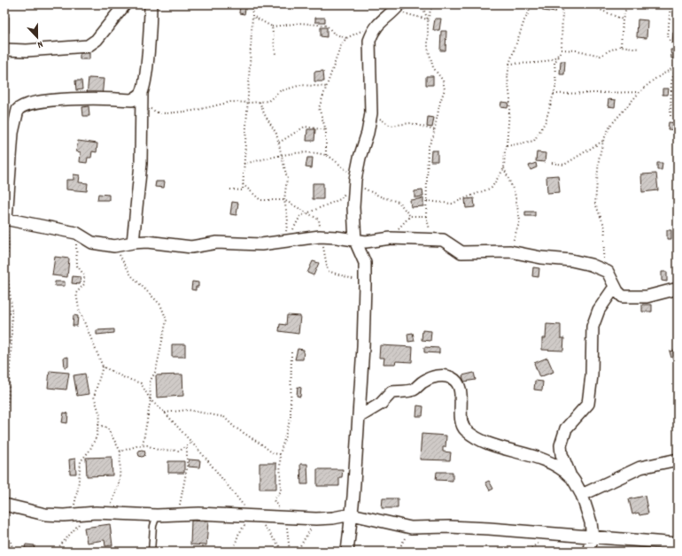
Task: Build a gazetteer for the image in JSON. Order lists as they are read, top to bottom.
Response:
{
  "north": "bottom"
}
